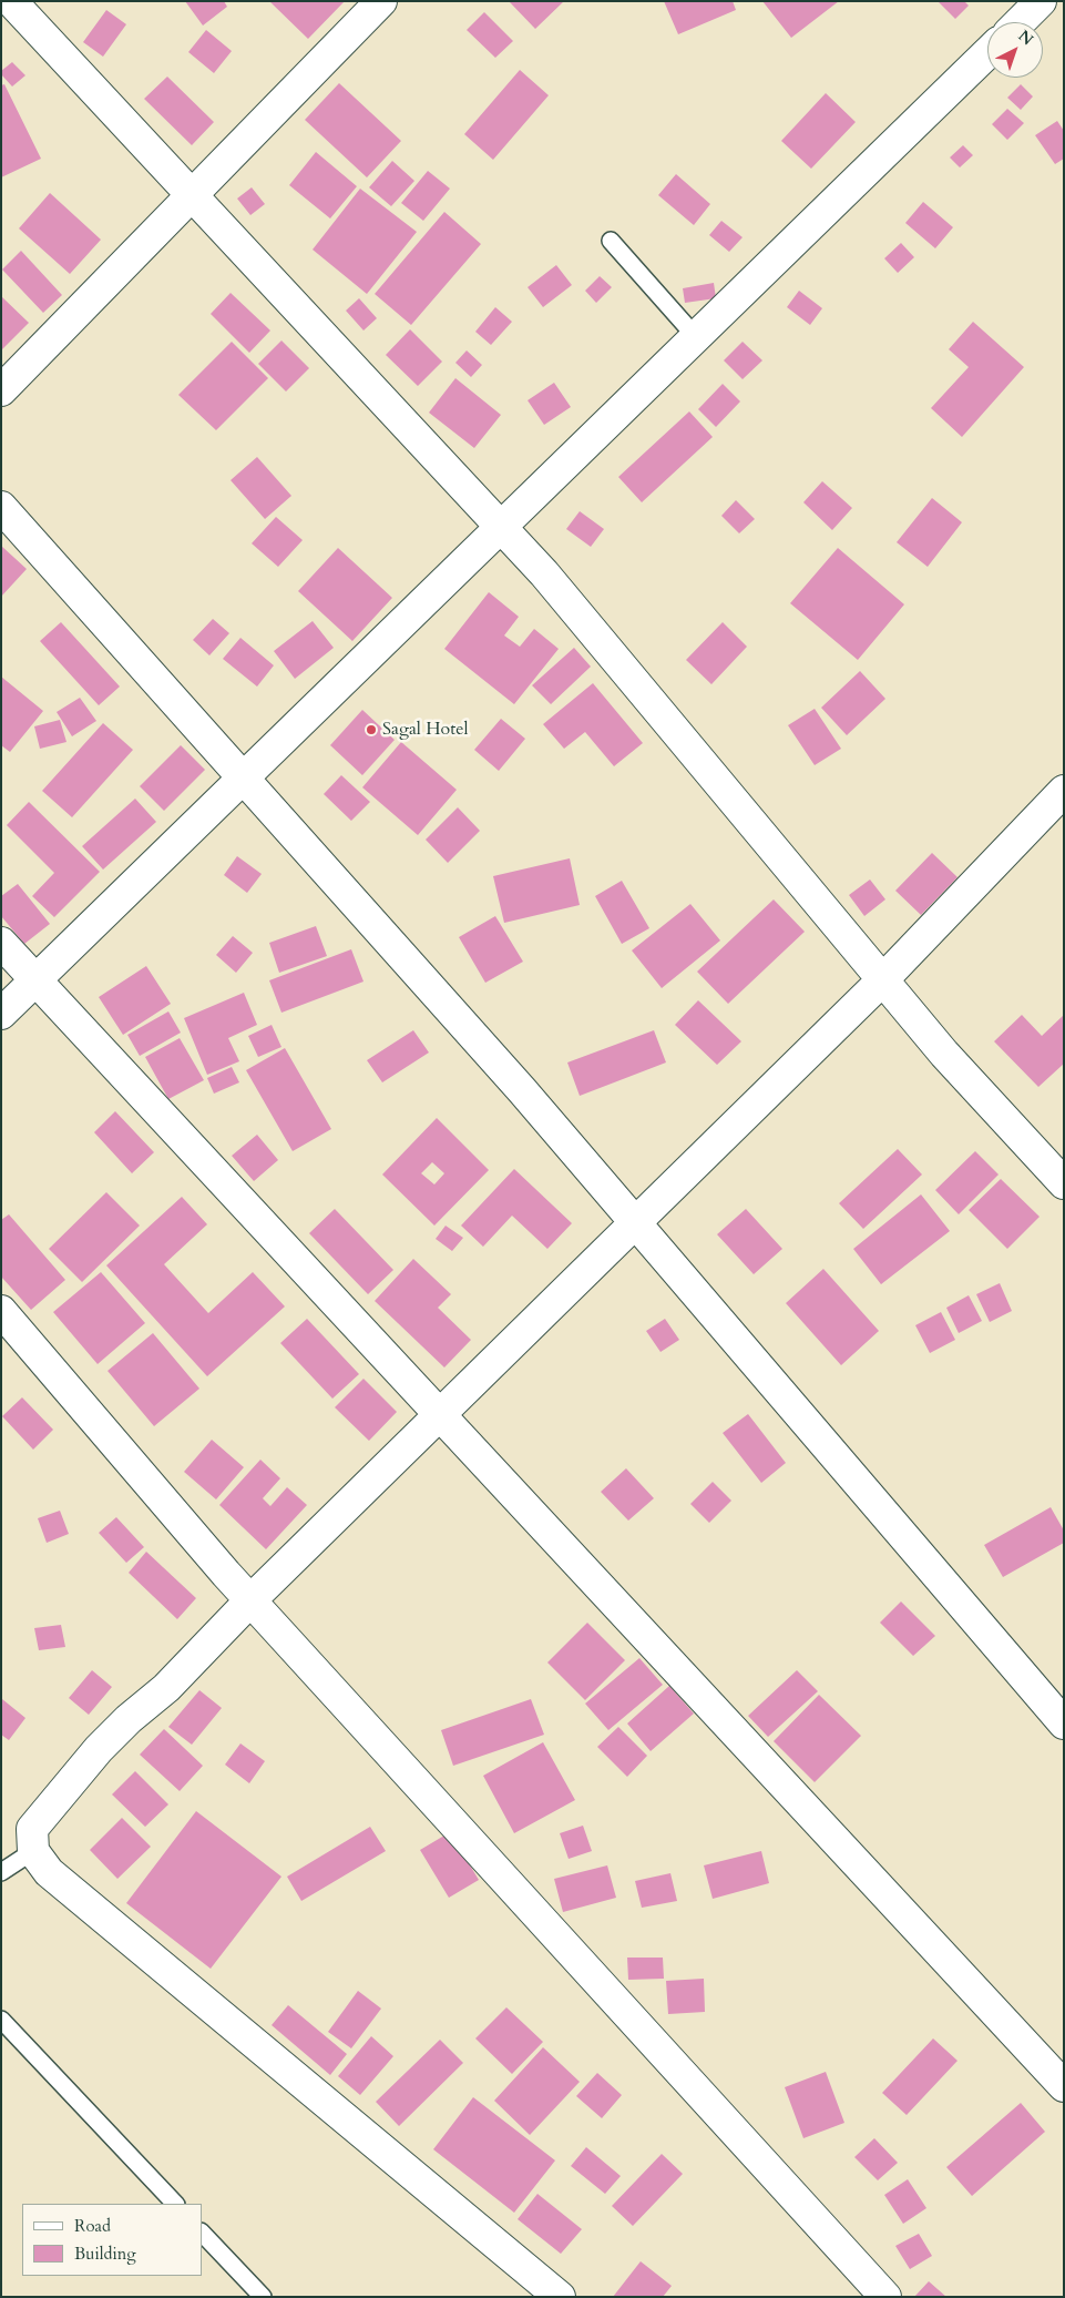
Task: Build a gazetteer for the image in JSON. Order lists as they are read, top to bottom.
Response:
{
  "places": ["Sagal Hotel"],
  "legend": ["Road", "Building"],
  "north": "top right"
}
